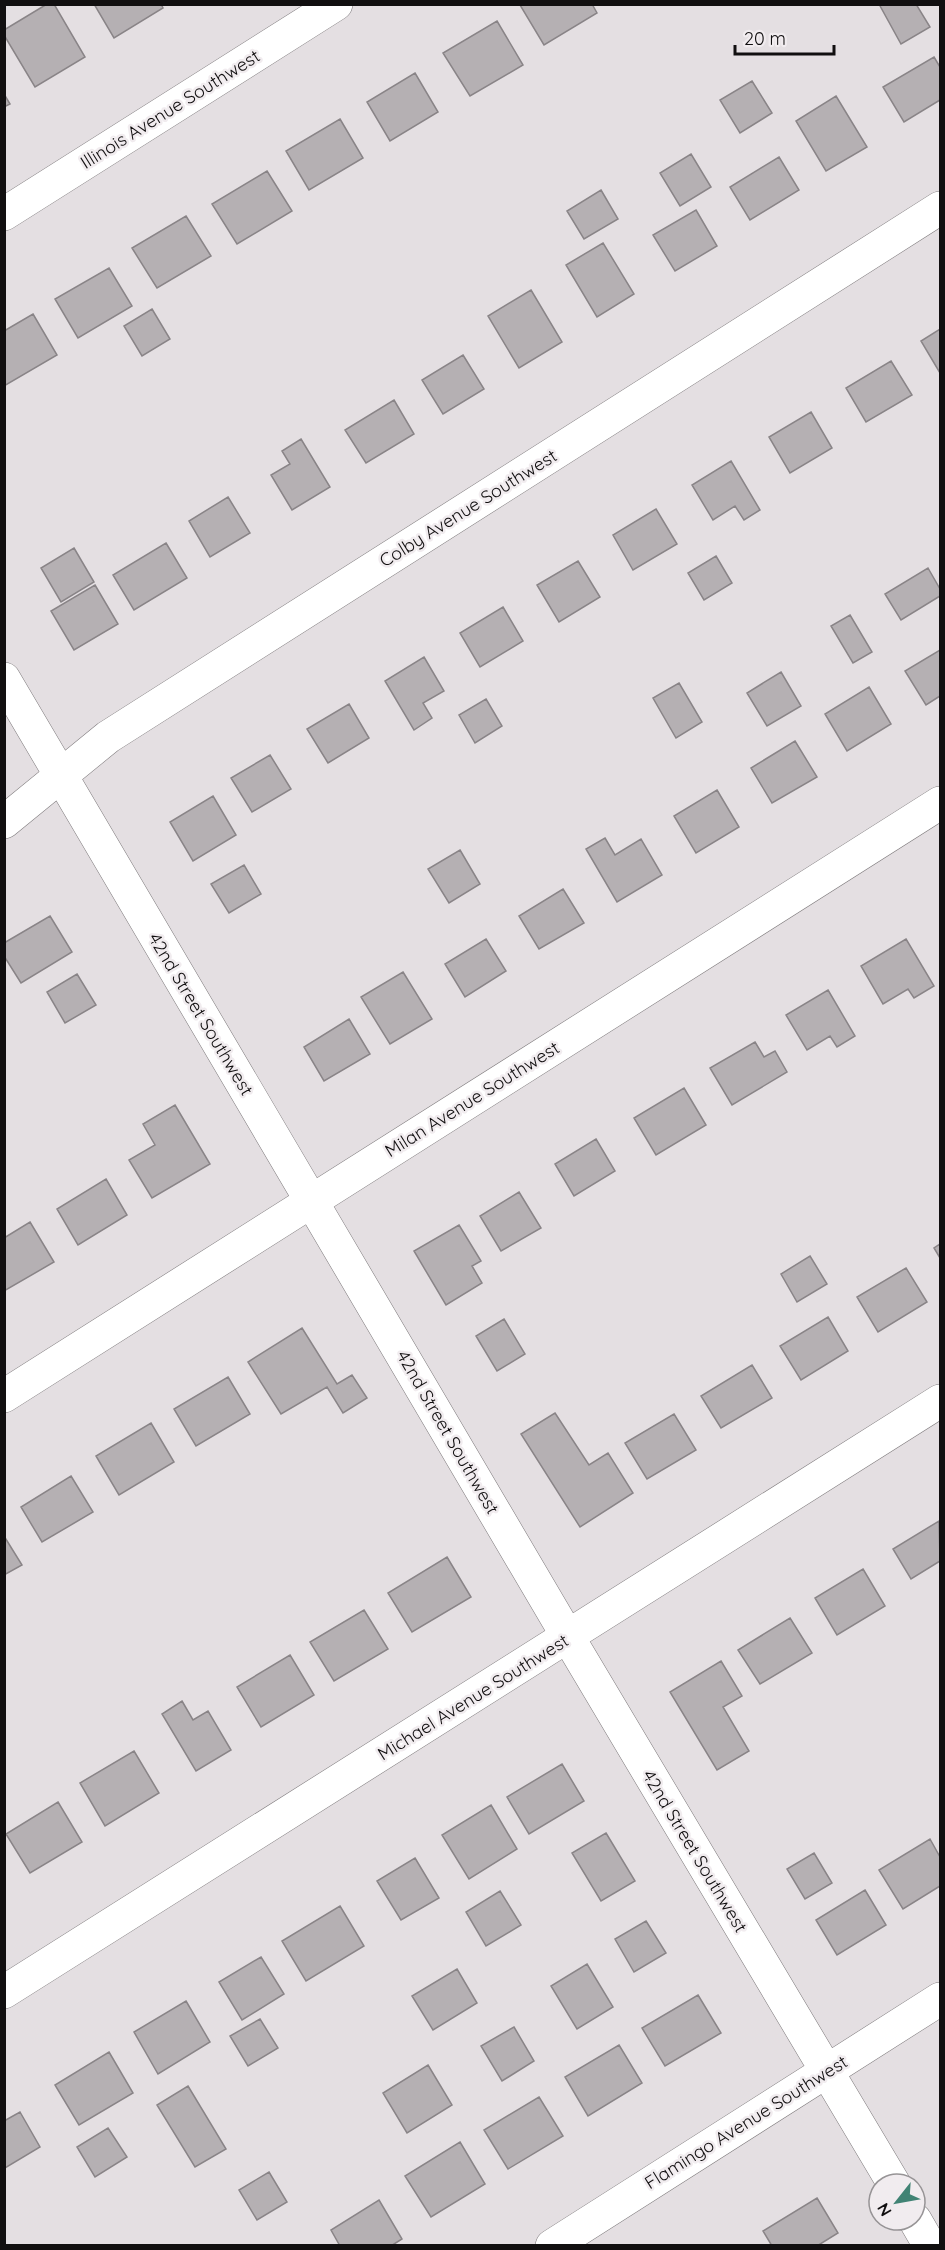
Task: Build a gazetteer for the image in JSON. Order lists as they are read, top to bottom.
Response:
{
  "streets": {
    "street": [
      "Illinois Avenue Southwest",
      "Colby Avenue Southwest",
      "42nd Street Southwest",
      "Milan Avenue Southwest",
      "Michael Avenue Southwest",
      "Flamingo Avenue Southwest"
    ]
  },
  "crossings": [
    ["Colby Avenue Southwest", "42nd Street Southwest"],
    ["42nd Street Southwest", "Milan Avenue Southwest"],
    ["42nd Street Southwest", "Michael Avenue Southwest"],
    ["42nd Street Southwest", "Flamingo Avenue Southwest"]
  ],
  "scale_bar": "20 m",
  "north": "bottom left"
}
